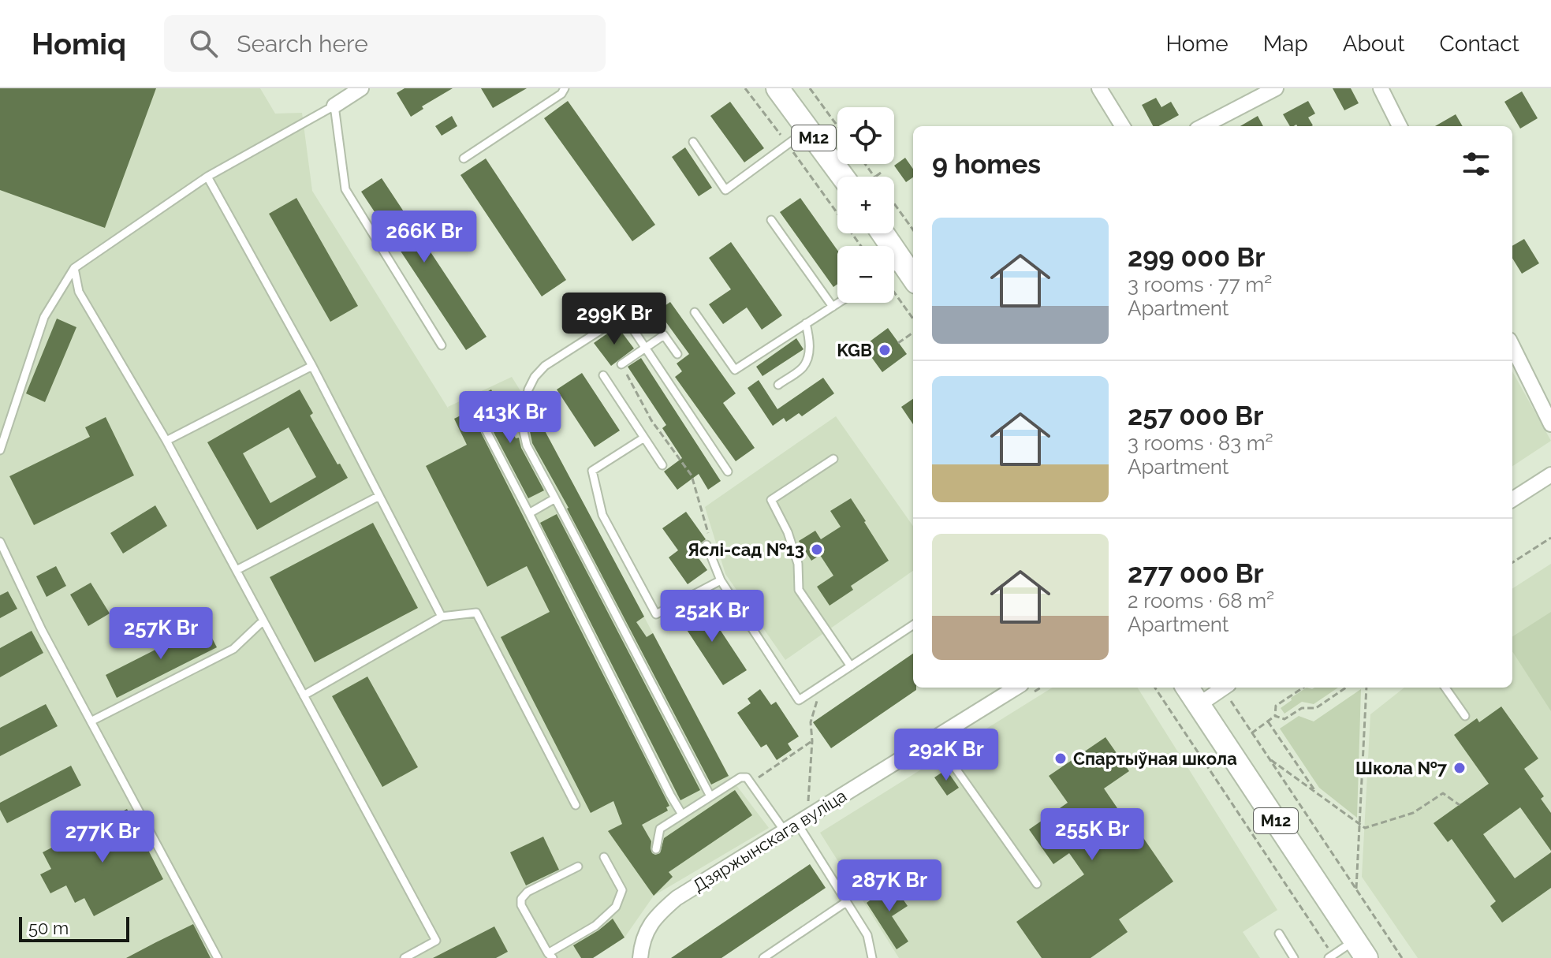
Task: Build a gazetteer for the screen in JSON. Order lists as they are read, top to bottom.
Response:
{
  "streets": {
    "main road": ["М12"],
    "street": ["Дзяржынскага вуліца"]
  },
  "places": [
    "KGB",
    "Яслі-сад №13",
    "Спартыўная школа",
    "Школа №7"
  ],
  "scale_bar": "50 m",
  "page": {
    "header": "Homiq",
    "search": "Search here",
    "nav": [
      "Home",
      "Map",
      "About",
      "Contact"
    ],
    "map_buttons": ["+", "−"],
    "heading": "9 homes",
    "list": [
      {
        "name": "299 000 Br",
        "note": "3 rooms · 77 m² · Apartment"
      },
      {
        "name": "257 000 Br",
        "note": "3 rooms · 83 m² · Apartment"
      },
      {
        "name": "277 000 Br",
        "note": "2 rooms · 68 m² · Apartment"
      }
    ],
    "price": [
      "266K Br",
      "299K Br",
      "413K Br",
      "252K Br",
      "257K Br",
      "292K Br",
      "255K Br",
      "277K Br",
      "287K Br"
    ],
    "scale": "50 m"
  }
}
